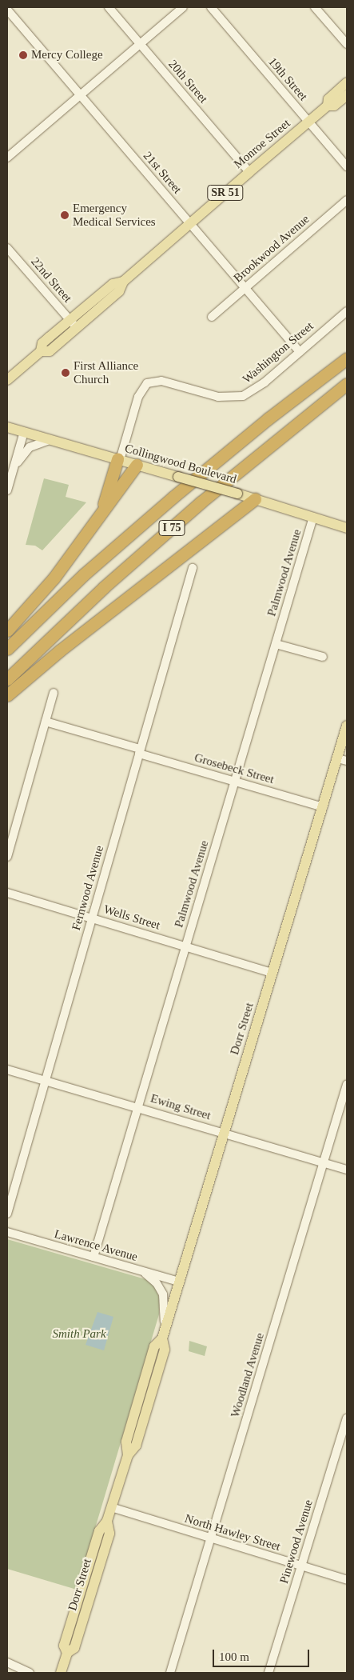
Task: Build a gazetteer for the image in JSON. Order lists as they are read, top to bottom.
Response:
{
  "streets": {
    "highway": ["I 75"],
    "main road": [
      "Monroe Street",
      "SR 51",
      "Collingwood Boulevard",
      "Dorr Street"
    ],
    "street": [
      "19th Street",
      "20th Street",
      "21st Street",
      "Brookwood Avenue",
      "22nd Street",
      "Washington Street",
      "Palmwood Avenue",
      "Grosebeck Street",
      "Fernwood Avenue",
      "Wells Street",
      "Ewing Street",
      "Lawrence Avenue",
      "Woodland Avenue",
      "North Hawley Street",
      "Pinewood Avenue"
    ]
  },
  "crossings": [
    ["19th Street", "Monroe Street"],
    ["20th Street", "Monroe Street"],
    ["Monroe Street", "21st Street"],
    ["Monroe Street", "22nd Street"],
    ["21st Street", "Brookwood Avenue"],
    ["21st Street", "Washington Street"],
    ["Washington Street", "Collingwood Boulevard"],
    ["Collingwood Boulevard", "Palmwood Avenue"],
    ["Palmwood Avenue", "Grosebeck Street"],
    ["Palmwood Avenue", "Wells Street"],
    ["Palmwood Avenue", "Ewing Street"],
    ["Palmwood Avenue", "Lawrence Avenue"],
    ["Grosebeck Street", "Fernwood Avenue"],
    ["Grosebeck Street", "Dorr Street"],
    ["Fernwood Avenue", "Wells Street"],
    ["Fernwood Avenue", "Ewing Street"],
    ["Wells Street", "Dorr Street"],
    ["Dorr Street", "Ewing Street"],
    ["Dorr Street", "Lawrence Avenue"],
    ["Dorr Street", "North Hawley Street"],
    ["Ewing Street", "Woodland Avenue"],
    ["Woodland Avenue", "North Hawley Street"],
    ["North Hawley Street", "Pinewood Avenue"]
  ],
  "parks": ["Smith Park"],
  "places": ["Mercy College", "Emergency Medical Services", "First Alliance Church"],
  "scale_bar": "100 m"
}
